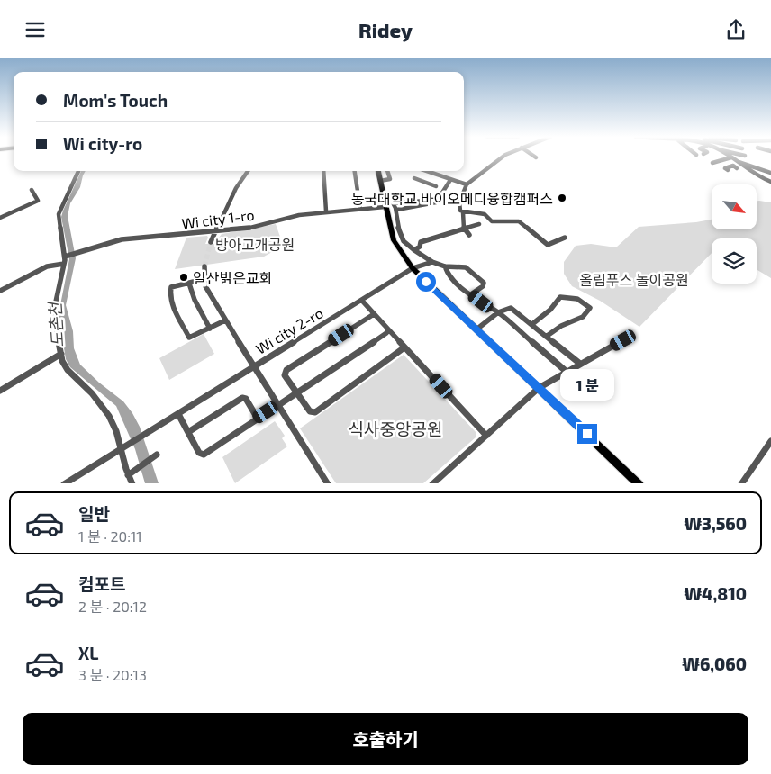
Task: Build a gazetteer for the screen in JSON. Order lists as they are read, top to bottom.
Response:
{
  "streets": {
    "street": ["Wi city 1-ro", "Wi city 2-ro"]
  },
  "water": ["도촌천"],
  "parks": ["방아고개공원", "올림푸스 놀이공원", "식사중앙공원"],
  "places": ["동국대학교 바이오메디융합캠퍼스", "일산밝은교회"],
  "north": "bottom right",
  "page": {
    "header": "Ridey",
    "banner": ["Mom's Touch", "Wi city-ro"],
    "bubble": "1 분",
    "list": [
      {
        "name": "일반",
        "note": "1 분 · 20:11",
        "value": "₩3,560"
      },
      {
        "name": "컴포트",
        "note": "2 분 · 20:12",
        "value": "₩4,810"
      },
      {
        "name": "XL",
        "note": "3 분 · 20:13",
        "value": "₩6,060"
      }
    ],
    "buttons": "호출하기"
  }
}
